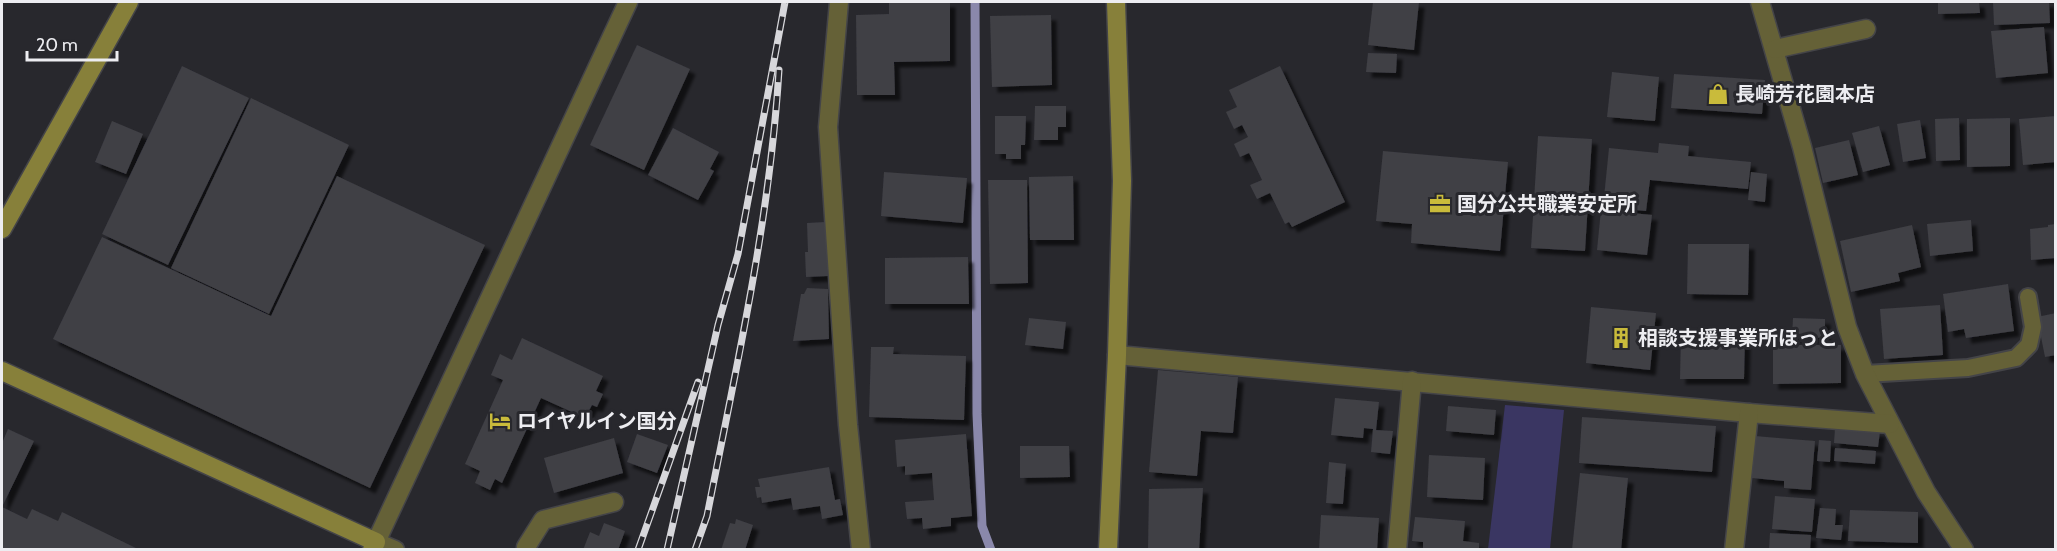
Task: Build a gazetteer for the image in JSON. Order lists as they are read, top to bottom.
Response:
{
  "places": {
    "shop": ["長崎芳花園本店"],
    "office": ["国分公共職業安定所"],
    "building": ["相談支援事業所ほっと"],
    "hotel": ["ロイヤルイン国分"]
  },
  "scale_bar": "20 m"
}
